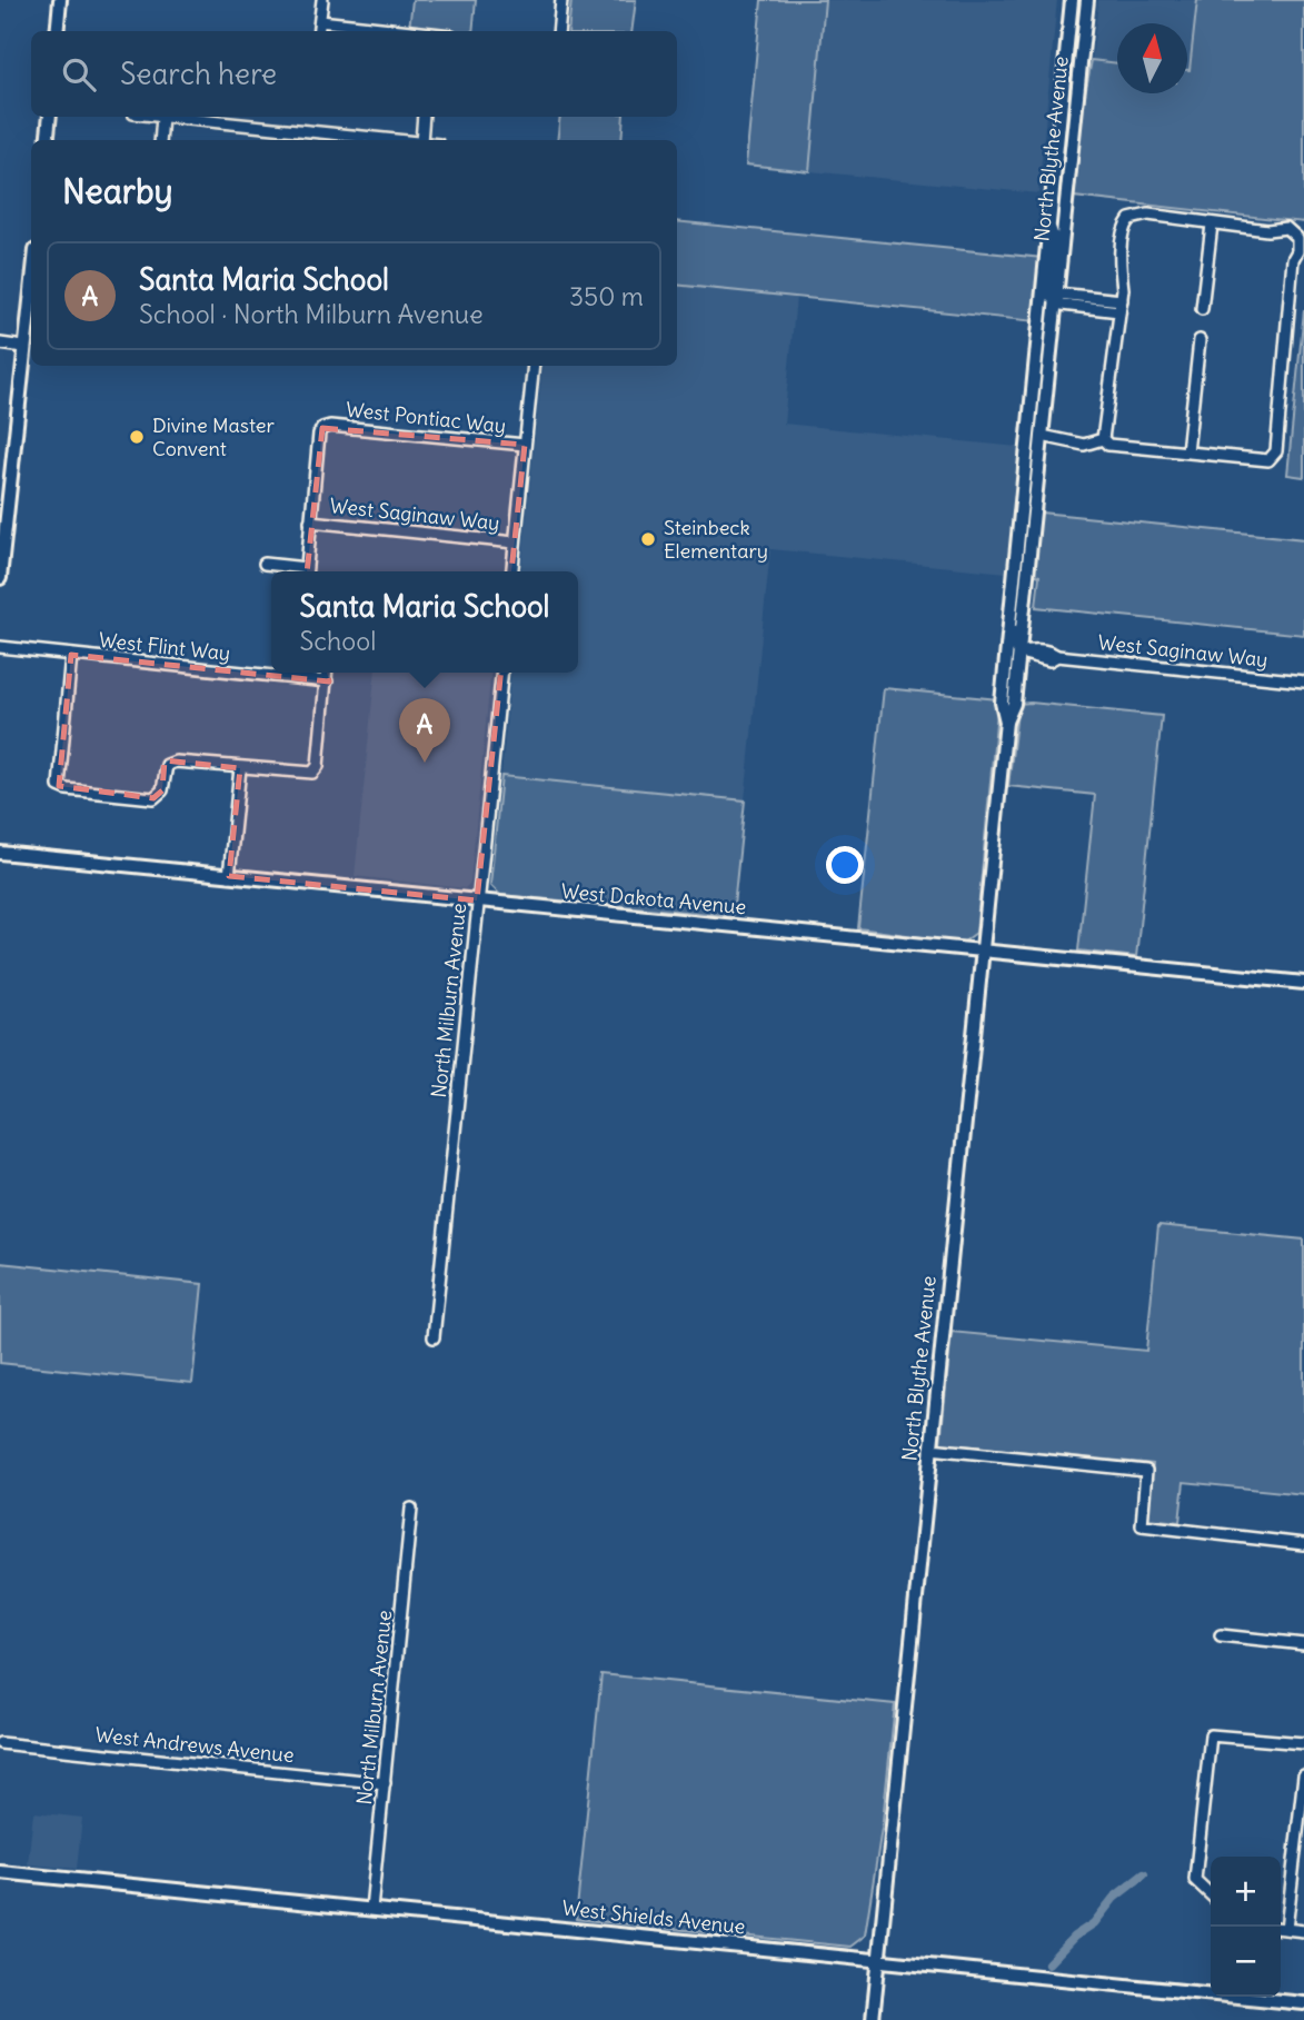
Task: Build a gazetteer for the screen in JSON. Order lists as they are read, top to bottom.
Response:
{
  "streets": {
    "street": [
      "North Blythe Avenue",
      "West Pontiac Way",
      "West Saginaw Way",
      "West Flint Way",
      "West Dakota Avenue",
      "North Milburn Avenue",
      "West Andrews Avenue",
      "West Shields Avenue"
    ]
  },
  "crossings": [
    ["North Blythe Avenue", "West Saginaw Way"],
    ["North Blythe Avenue", "West Dakota Avenue"],
    ["North Blythe Avenue", "West Shields Avenue"],
    ["West Pontiac Way", "West Saginaw Way"],
    ["West Dakota Avenue", "North Milburn Avenue"],
    ["North Milburn Avenue", "West Andrews Avenue"],
    ["North Milburn Avenue", "West Shields Avenue"]
  ],
  "places": ["Divine Master Convent", "Steinbeck Elementary"],
  "north": "top",
  "page": {
    "search": "Search here",
    "heading": "Nearby",
    "list": [
      {
        "mark": "A",
        "name": "Santa Maria School",
        "note": "School · North Milburn Avenue",
        "value": "350 m"
      }
    ],
    "popup": ["Santa Maria School", "School"],
    "pins": "A",
    "map_buttons": ["+", "−"]
  }
}
